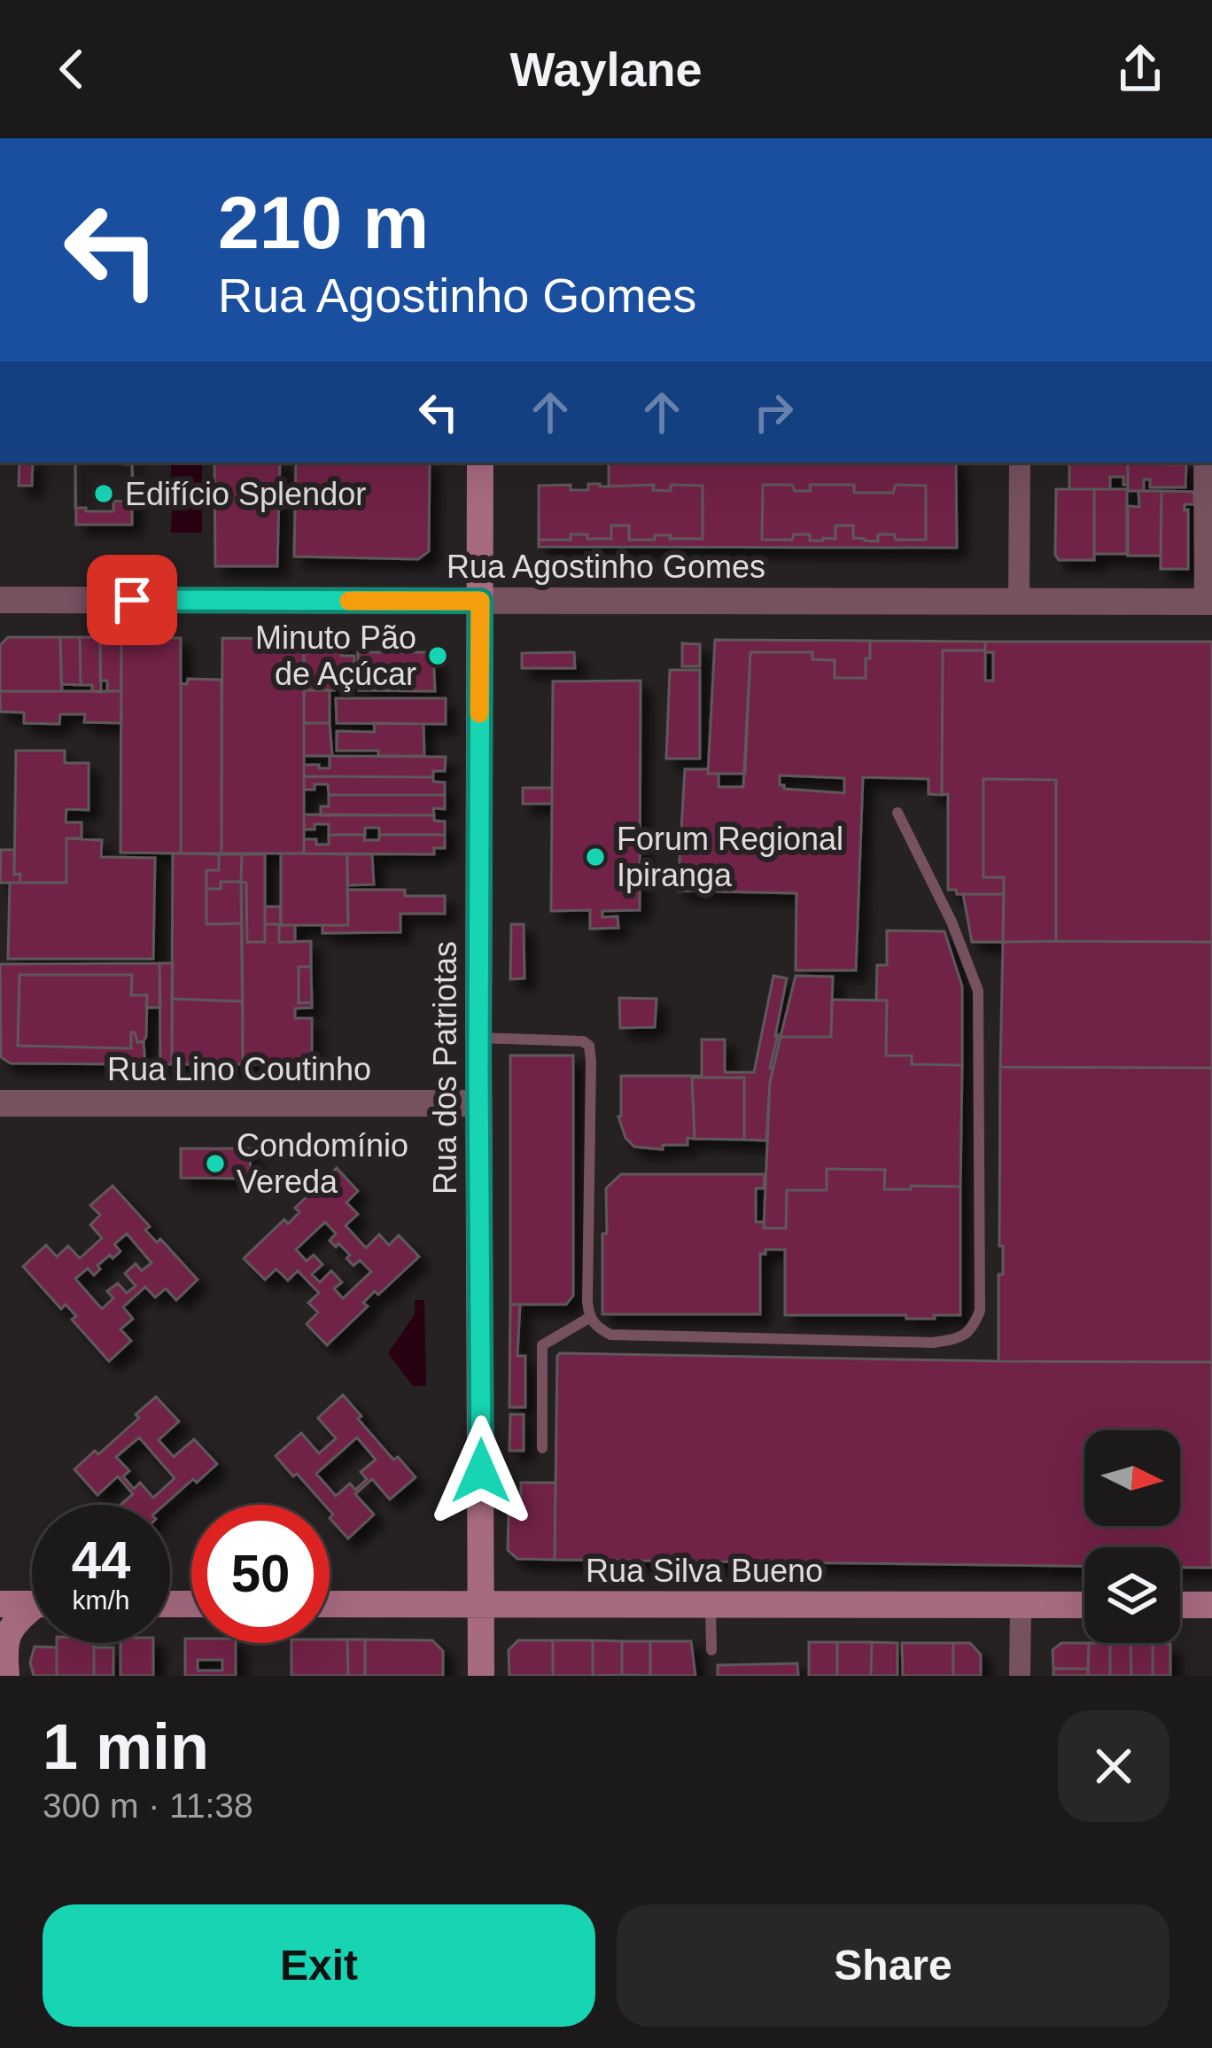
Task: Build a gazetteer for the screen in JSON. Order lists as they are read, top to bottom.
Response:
{
  "streets": {
    "main road": ["Rua dos Patriotas", "Rua Silva Bueno"],
    "street": ["Rua Agostinho Gomes", "Rua Lino Coutinho"]
  },
  "crossings": [
    ["Rua Agostinho Gomes", "Rua dos Patriotas"],
    ["Rua dos Patriotas", "Rua Lino Coutinho"],
    ["Rua dos Patriotas", "Rua Silva Bueno"]
  ],
  "places": [
    "Edifício Splendor",
    "Minuto Pão de Açúcar",
    "Forum Regional Ipiranga",
    "Condomínio Vereda"
  ],
  "north": "right",
  "page": {
    "header": "Waylane",
    "turn": ["210 m", "Rua Agostinho Gomes"],
    "speed": "44 km/h",
    "limit": "50",
    "heading": ["1 min", "300 m · 11:38"],
    "buttons": ["Exit", "Share"]
  }
}
